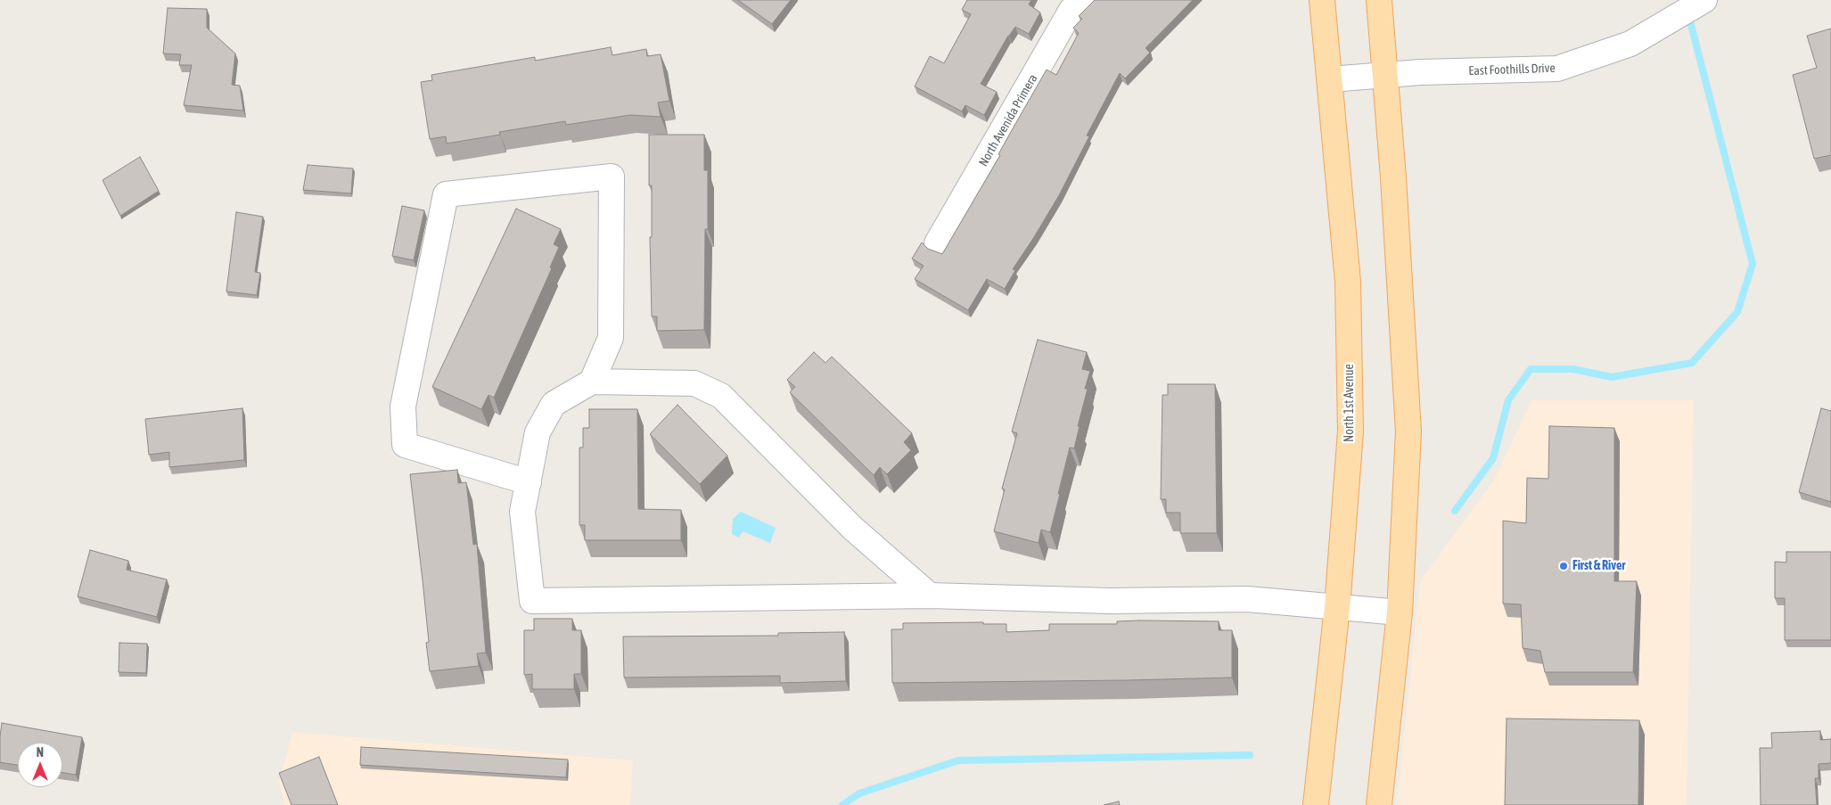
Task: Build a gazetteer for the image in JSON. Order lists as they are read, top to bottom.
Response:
{
  "streets": {
    "main road": ["North 1st Avenue"],
    "street": ["East Foothills Drive", "North Avenida Primera"]
  },
  "crossings": [
    ["East Foothills Drive", "North 1st Avenue"]
  ],
  "places": ["First & River"],
  "north": "top"
}
